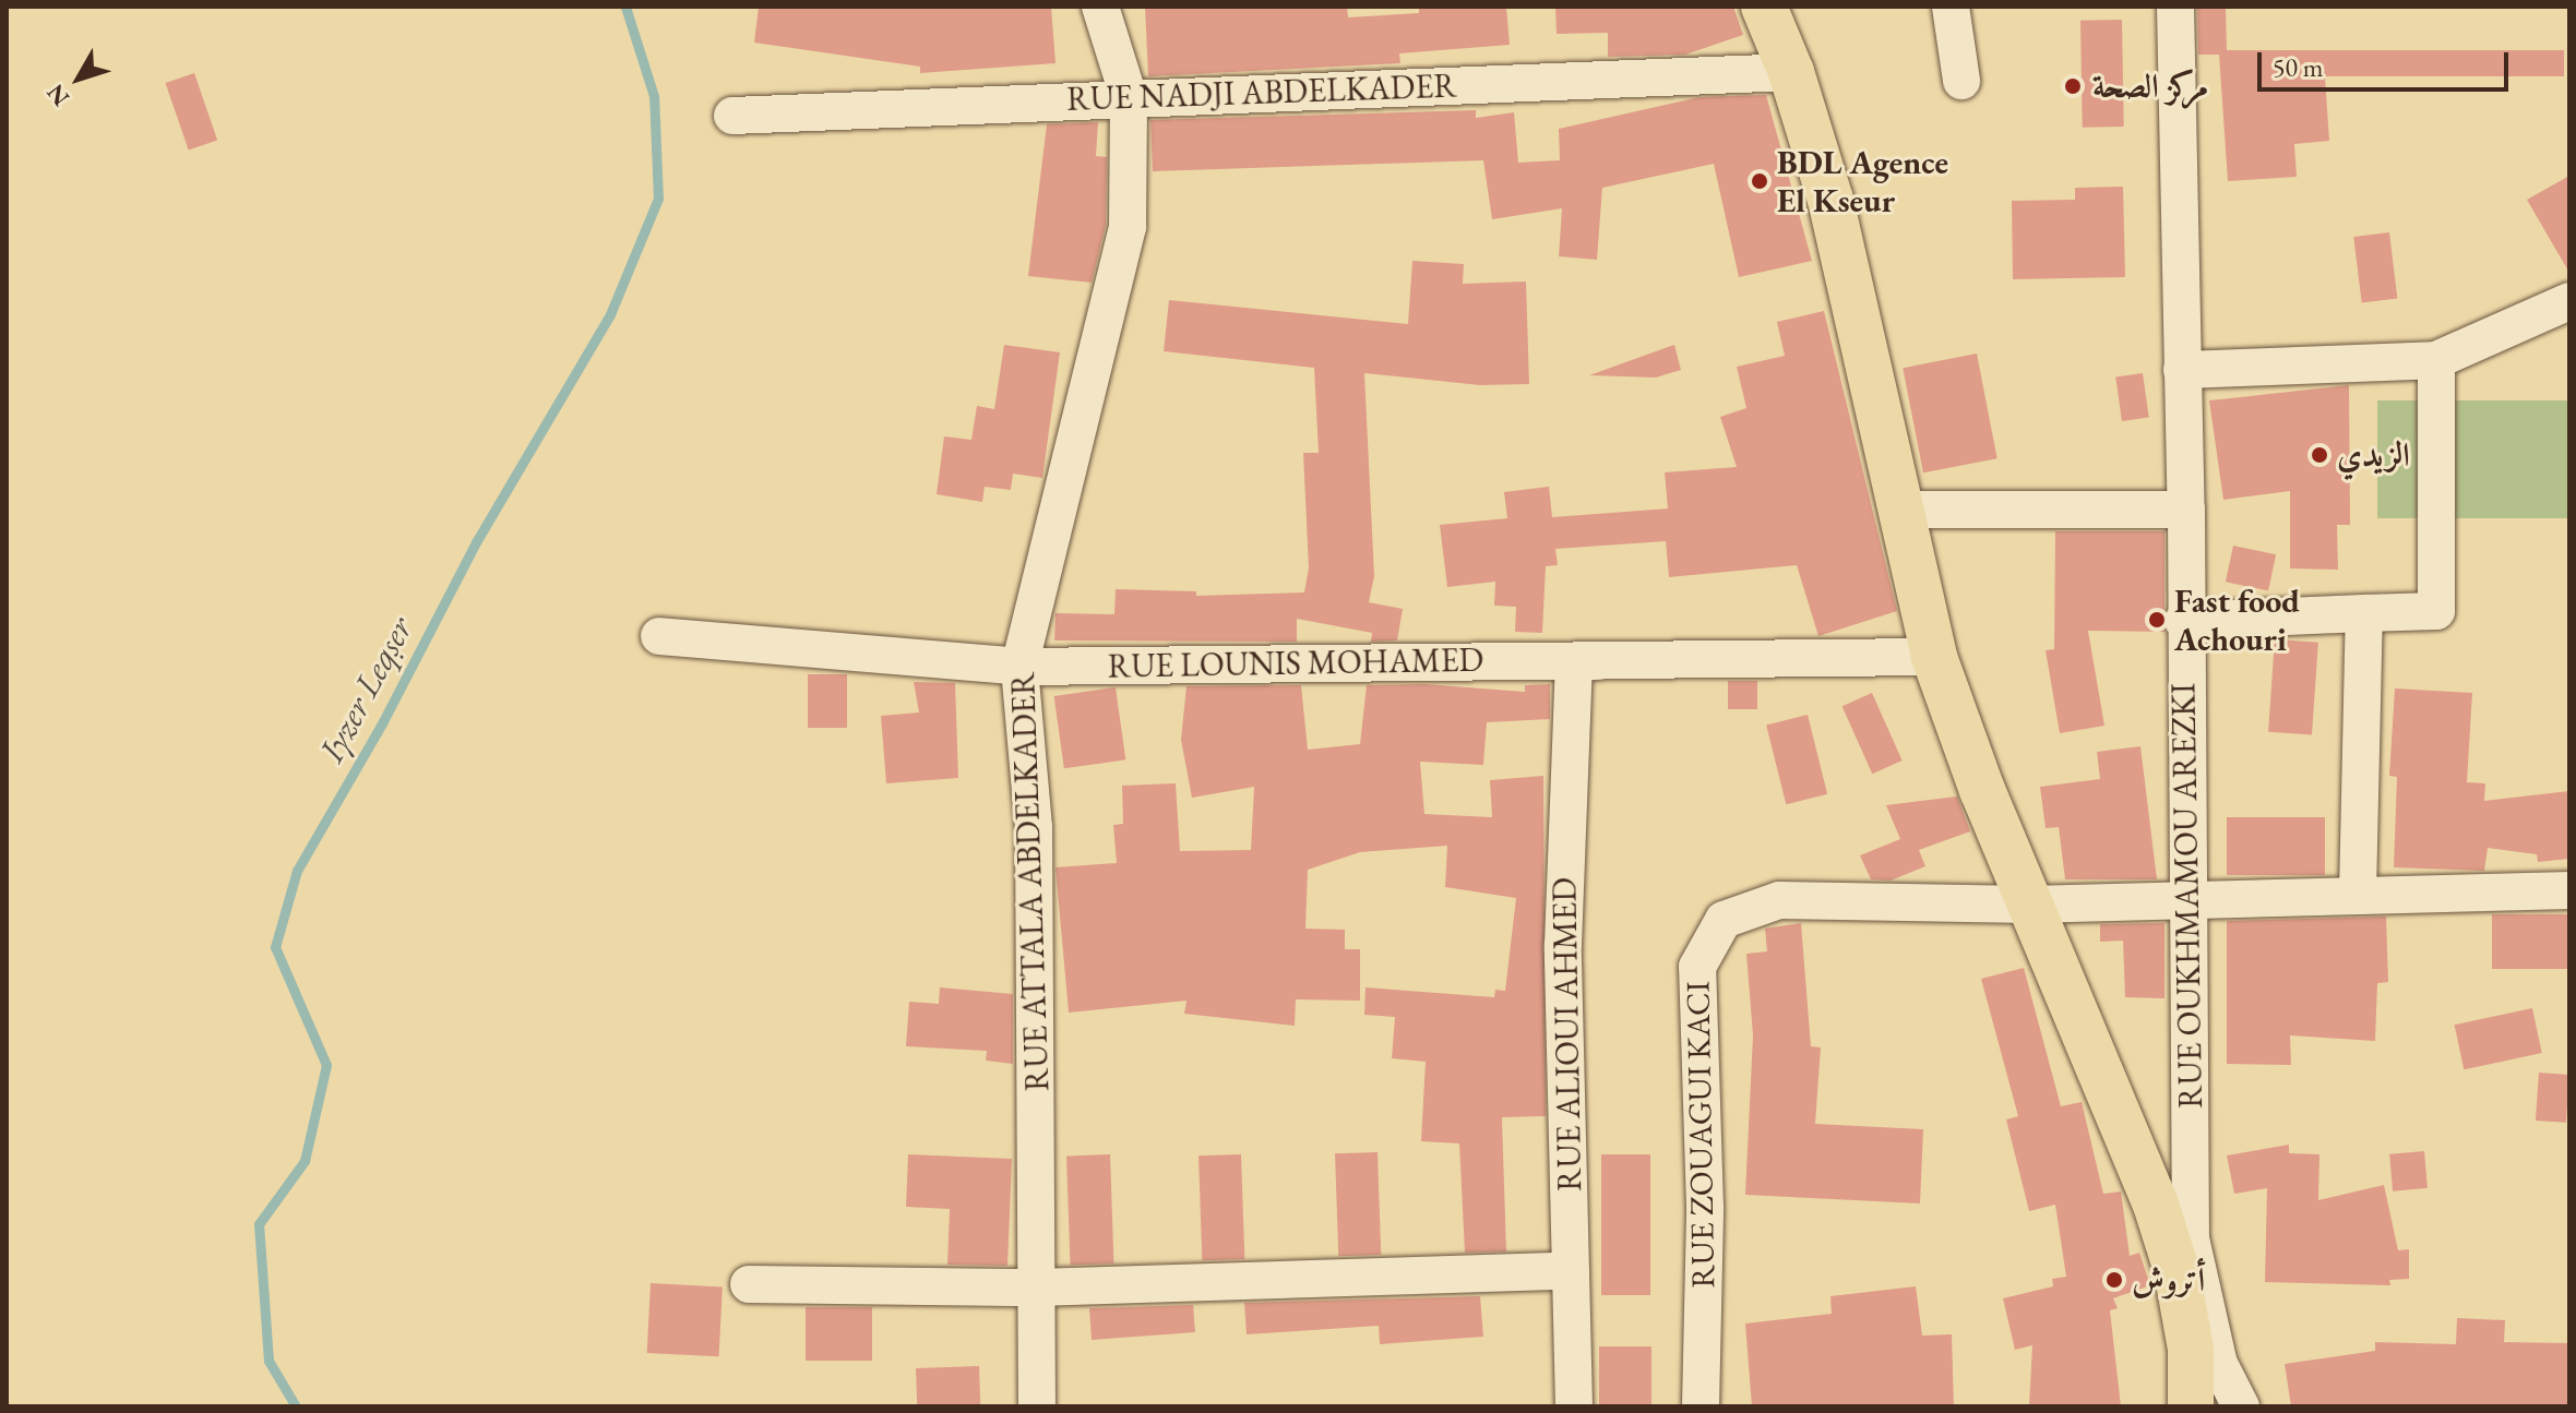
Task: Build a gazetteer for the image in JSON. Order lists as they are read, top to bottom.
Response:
{
  "streets": {
    "street": [
      "RUE NADJI ABDELKADER",
      "RUE LOUNIS MOHAMED",
      "RUE ATTALA ABDELKADER",
      "RUE OUKHMAMOU AREZKI",
      "RUE ALIOUI AHMED",
      "RUE ZOUAGUI KACI"
    ]
  },
  "crossings": [
    ["RUE NADJI ABDELKADER", "RUE ATTALA ABDELKADER"],
    ["RUE LOUNIS MOHAMED", "RUE ATTALA ABDELKADER"],
    ["RUE LOUNIS MOHAMED", "RUE ALIOUI AHMED"],
    ["RUE OUKHMAMOU AREZKI", "RUE ZOUAGUI KACI"]
  ],
  "water": ["Iɣzer Leqṣer"],
  "places": [
    "مركز الصحة",
    "BDL Agence El Kseur",
    "الزيدي",
    "Fast food Achouri",
    "أتروش"
  ],
  "scale_bar": "50 m",
  "north": "bottom left"
}
